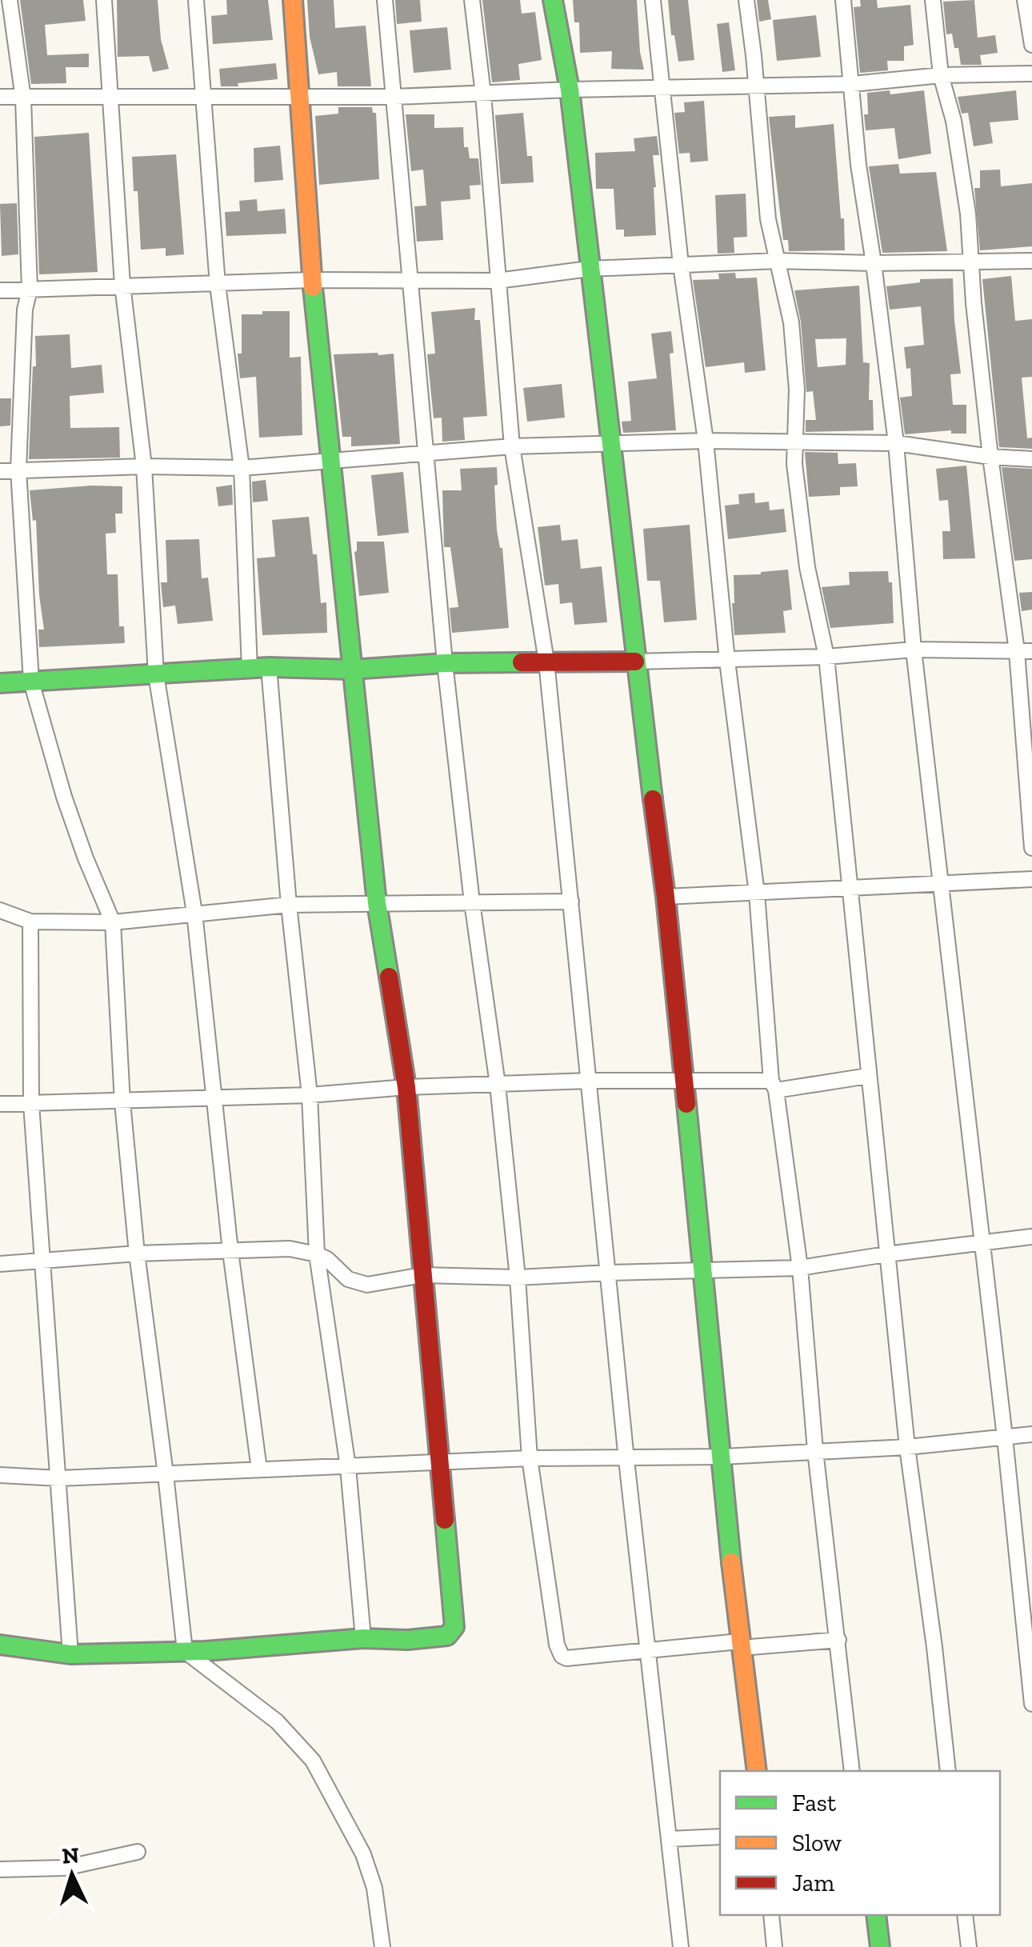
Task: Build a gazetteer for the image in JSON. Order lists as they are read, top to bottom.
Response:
{
  "legend": ["Fast", "Slow", "Jam"],
  "north": "top"
}
